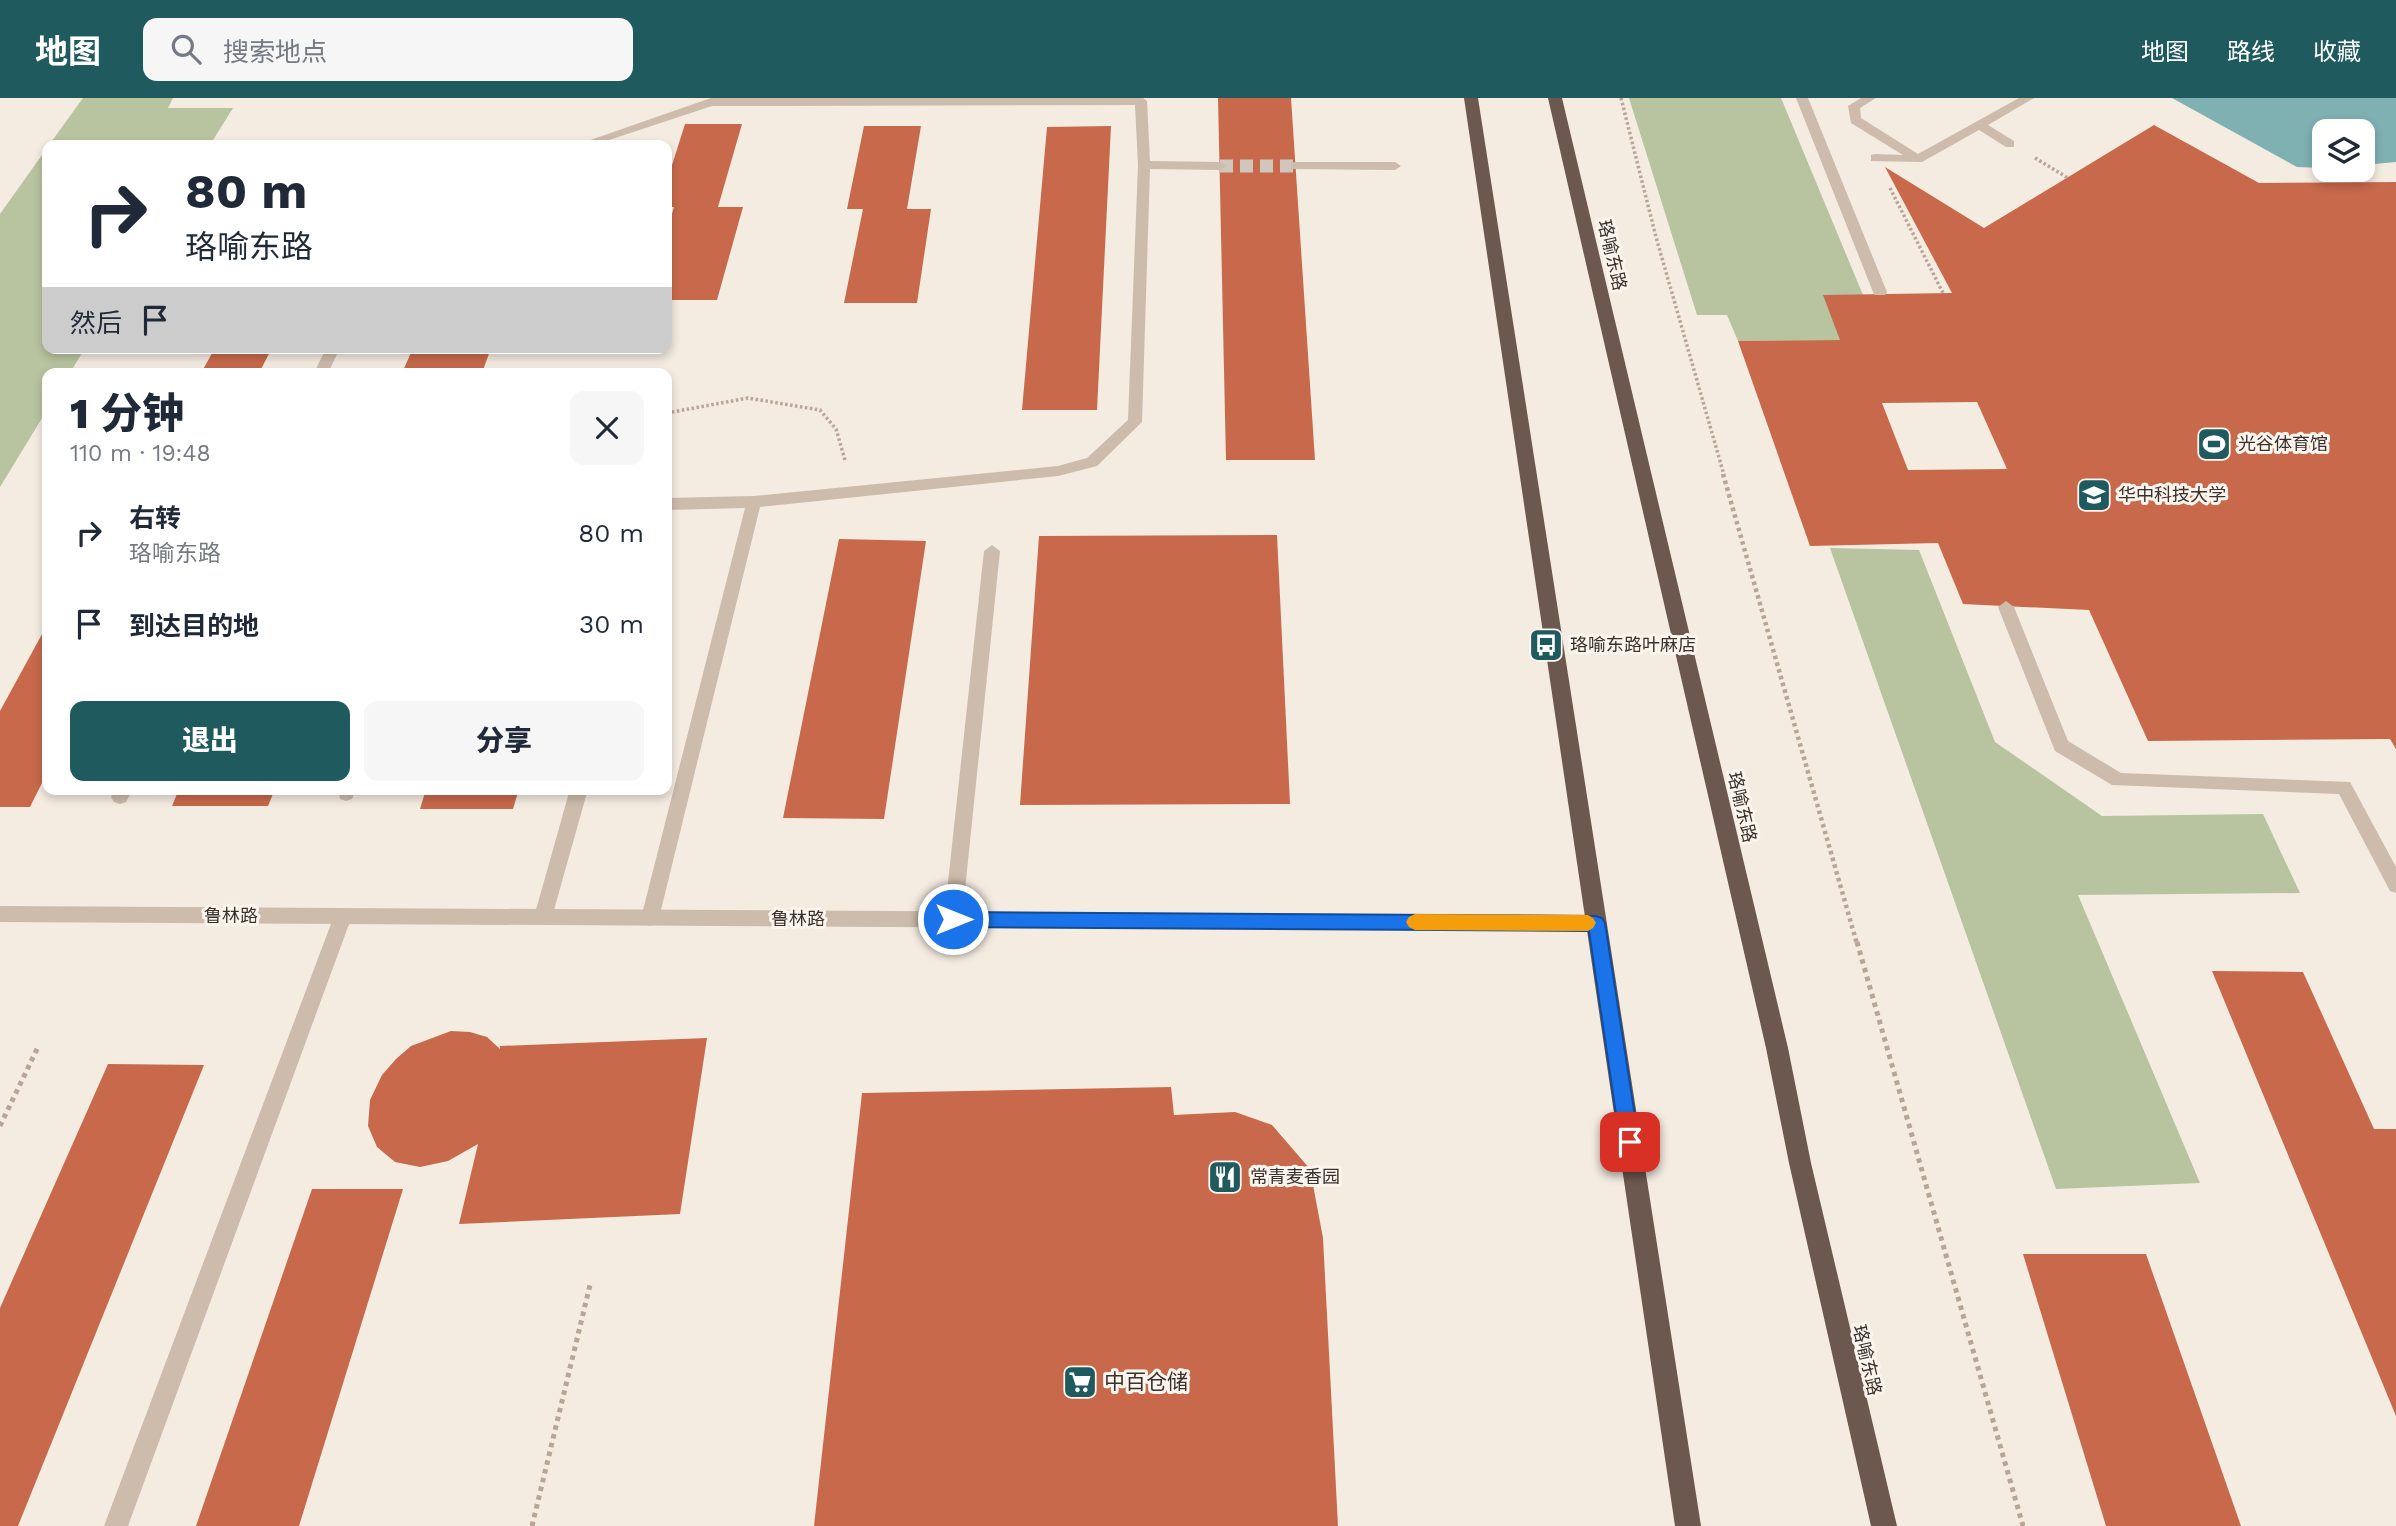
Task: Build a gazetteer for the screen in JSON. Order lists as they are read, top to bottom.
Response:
{
  "streets": {
    "highway": ["珞喻东路"],
    "street": ["鲁林路"]
  },
  "places": {
    "sports": ["光谷体育馆"],
    "school or university": ["华中科技大学"],
    "bus stop": ["珞喻东路叶麻店"],
    "restaurant": ["常青麦香园"],
    "supermarket": ["中百仓储"]
  },
  "page": {
    "header": "地图",
    "search": "搜索地点",
    "nav": ["地图", "路线", "收藏"],
    "turn": ["80 m", "珞喻东路"],
    "then": "然后",
    "heading": ["1 分钟", "110 m · 19:48"],
    "list": [
      {
        "name": "右转",
        "note": "珞喻东路",
        "value": "80 m"
      },
      {
        "name": "到达目的地",
        "value": "30 m"
      }
    ],
    "buttons": ["退出", "分享"]
  }
}
